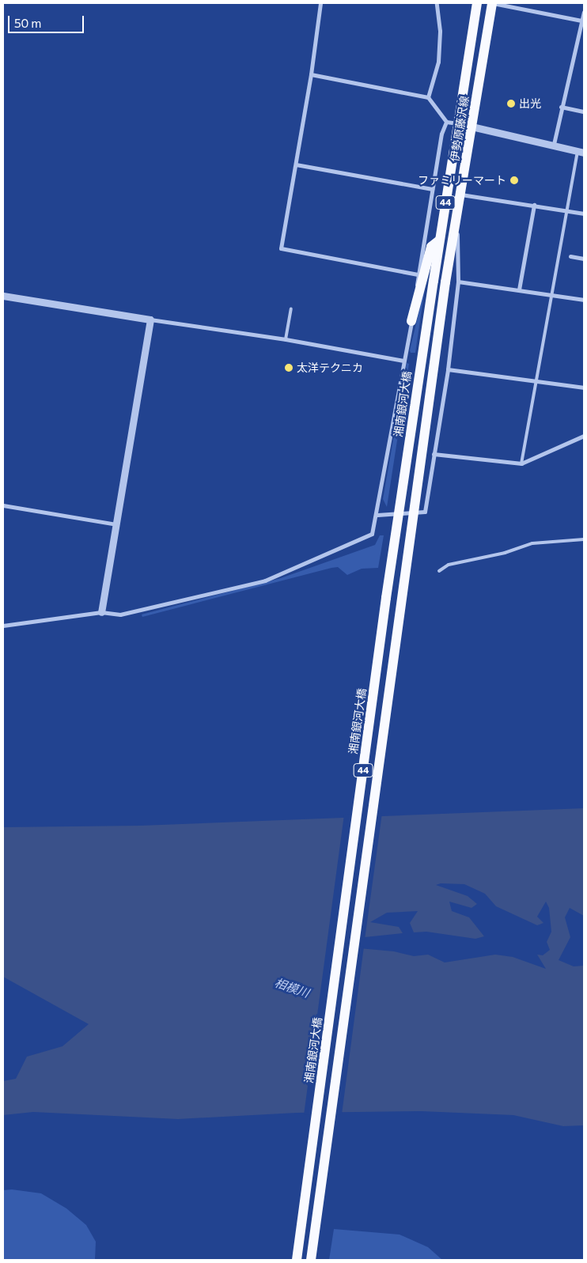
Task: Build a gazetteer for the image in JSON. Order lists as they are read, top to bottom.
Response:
{
  "streets": {
    "main road": ["伊勢原藤沢線", "44", "湘南銀河大橋"]
  },
  "crossings": [
    ["伊勢原藤沢線", "湘南銀河大橋"]
  ],
  "water": ["相模川"],
  "places": ["出光", "ファミリーマート", "太洋テクニカ"],
  "scale_bar": "50 m"
}
